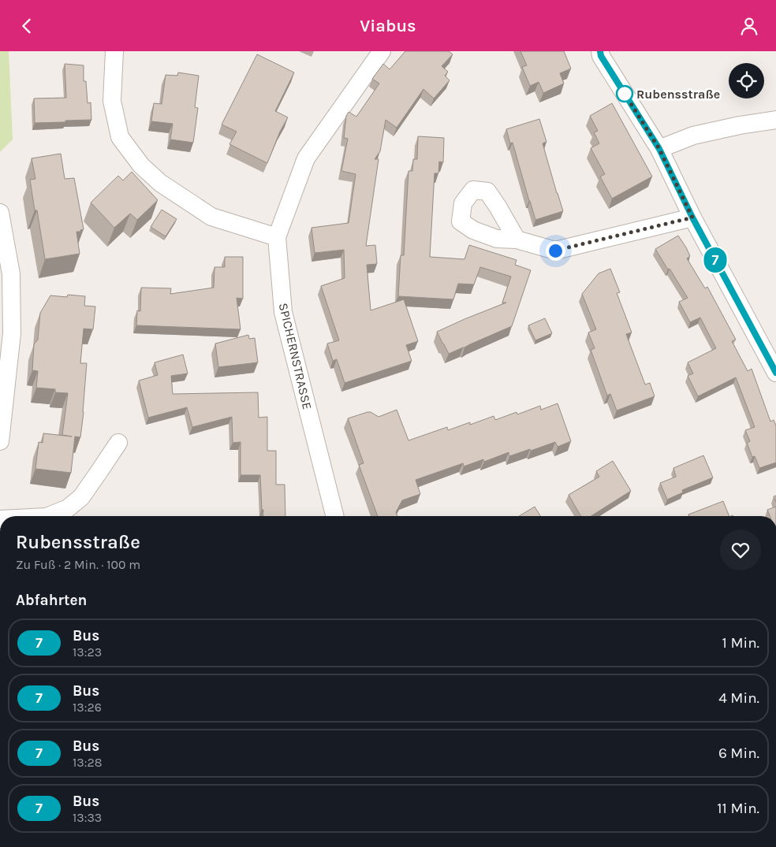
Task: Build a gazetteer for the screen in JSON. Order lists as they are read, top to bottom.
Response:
{
  "streets": {
    "street": ["SPICHERNSTRASSE"]
  },
  "places": ["Rubensstraße"],
  "lines": ["bus line 7"],
  "page": {
    "header": "Viabus",
    "on_map": "7",
    "heading": [
      ["Rubensstraße", "Zu Fuß · 2 Min. · 100 m"],
      "Abfahrten"
    ],
    "list": [
      {
        "mark": "7",
        "name": "Bus",
        "note": "13:23",
        "value": "1 Min."
      },
      {
        "mark": "7",
        "name": "Bus",
        "note": "13:26",
        "value": "4 Min."
      },
      {
        "mark": "7",
        "name": "Bus",
        "note": "13:28",
        "value": "6 Min."
      },
      {
        "mark": "7",
        "name": "Bus",
        "note": "13:33",
        "value": "11 Min."
      }
    ]
  }
}
